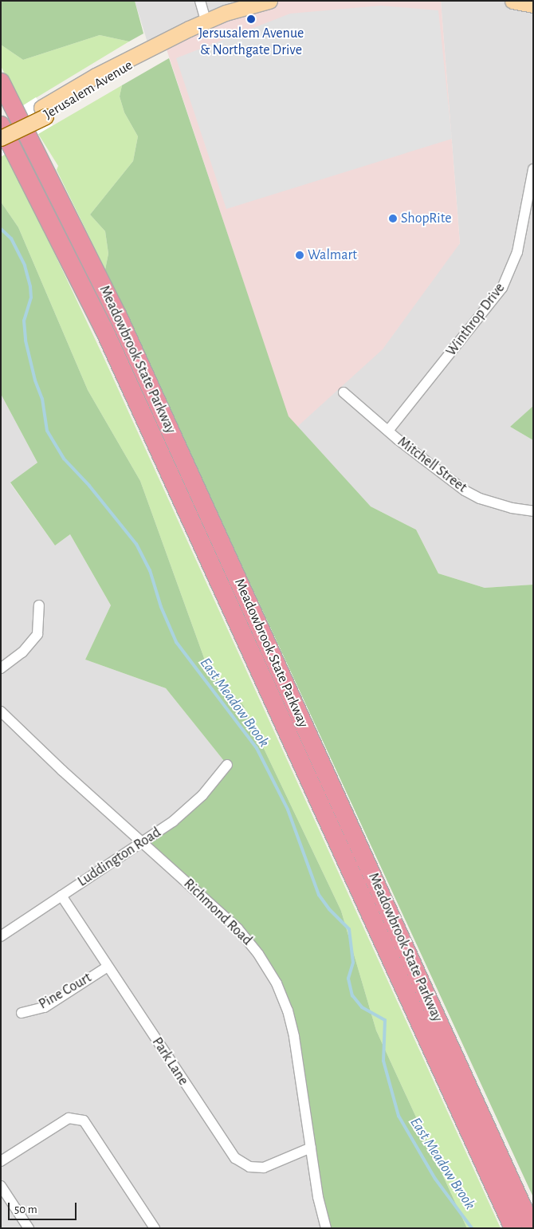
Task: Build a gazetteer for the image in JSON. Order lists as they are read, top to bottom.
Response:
{
  "streets": {
    "highway": ["Meadowbrook State Parkway"],
    "main road": ["Jerusalem Avenue"],
    "street": [
      "Winthrop Drive",
      "Mitchell Street",
      "Luddington Road",
      "Richmond Road",
      "Pine Court",
      "Park Lane"
    ]
  },
  "crossings": [
    ["Winthrop Drive", "Mitchell Street"],
    ["Luddington Road", "Richmond Road"],
    ["Luddington Road", "Park Lane"],
    ["Richmond Road", "Park Lane"],
    ["Pine Court", "Park Lane"]
  ],
  "water": ["East Meadow Brook"],
  "places": ["Jersusalem Avenue & Northgate Drive", "ShopRite", "Walmart"],
  "scale_bar": "50 m"
}
